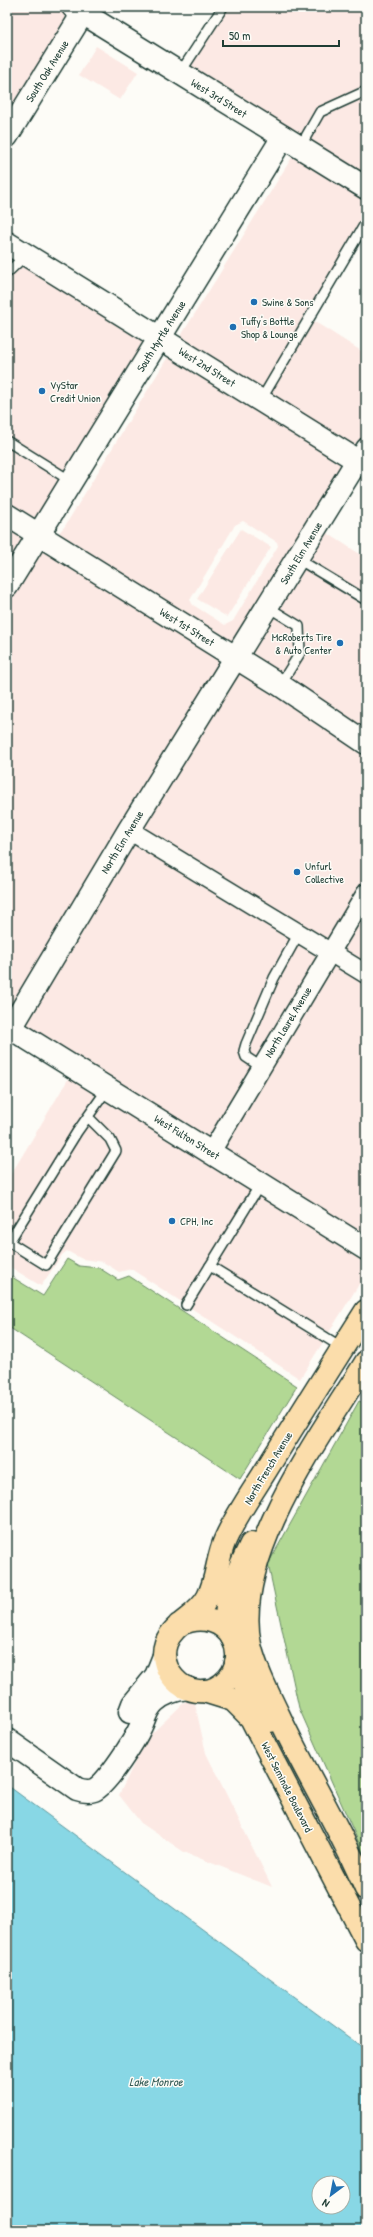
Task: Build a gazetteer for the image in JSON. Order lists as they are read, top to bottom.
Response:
{
  "streets": {
    "main road": ["North French Avenue", "West Seminole Boulevard"],
    "street": [
      "South Oak Avenue",
      "West 3rd Street",
      "South Myrtle Avenue",
      "West 2nd Street",
      "South Elm Avenue",
      "West 1st Street",
      "North Elm Avenue",
      "North Laurel Avenue",
      "West Fulton Street"
    ]
  },
  "crossings": [
    ["South Oak Avenue", "West 3rd Street"],
    ["West 3rd Street", "South Myrtle Avenue"],
    ["South Myrtle Avenue", "West 2nd Street"],
    ["South Myrtle Avenue", "West 1st Street"],
    ["West 2nd Street", "South Elm Avenue"],
    ["South Elm Avenue", "West 1st Street"],
    ["South Elm Avenue", "North Elm Avenue"],
    ["West 1st Street", "North Elm Avenue"],
    ["North Elm Avenue", "West Fulton Street"],
    ["North Laurel Avenue", "West Fulton Street"],
    ["North French Avenue", "West Seminole Boulevard"]
  ],
  "water": ["Lake Monroe"],
  "places": [
    "Swine & Sons",
    "Tuffy's Bottle Shop & Lounge",
    "VyStar Credit Union",
    "McRoberts Tire & Auto Center",
    "Unfurl Collective",
    "CPH, Inc"
  ],
  "scale_bar": "50 m",
  "north": "bottom left"
}
